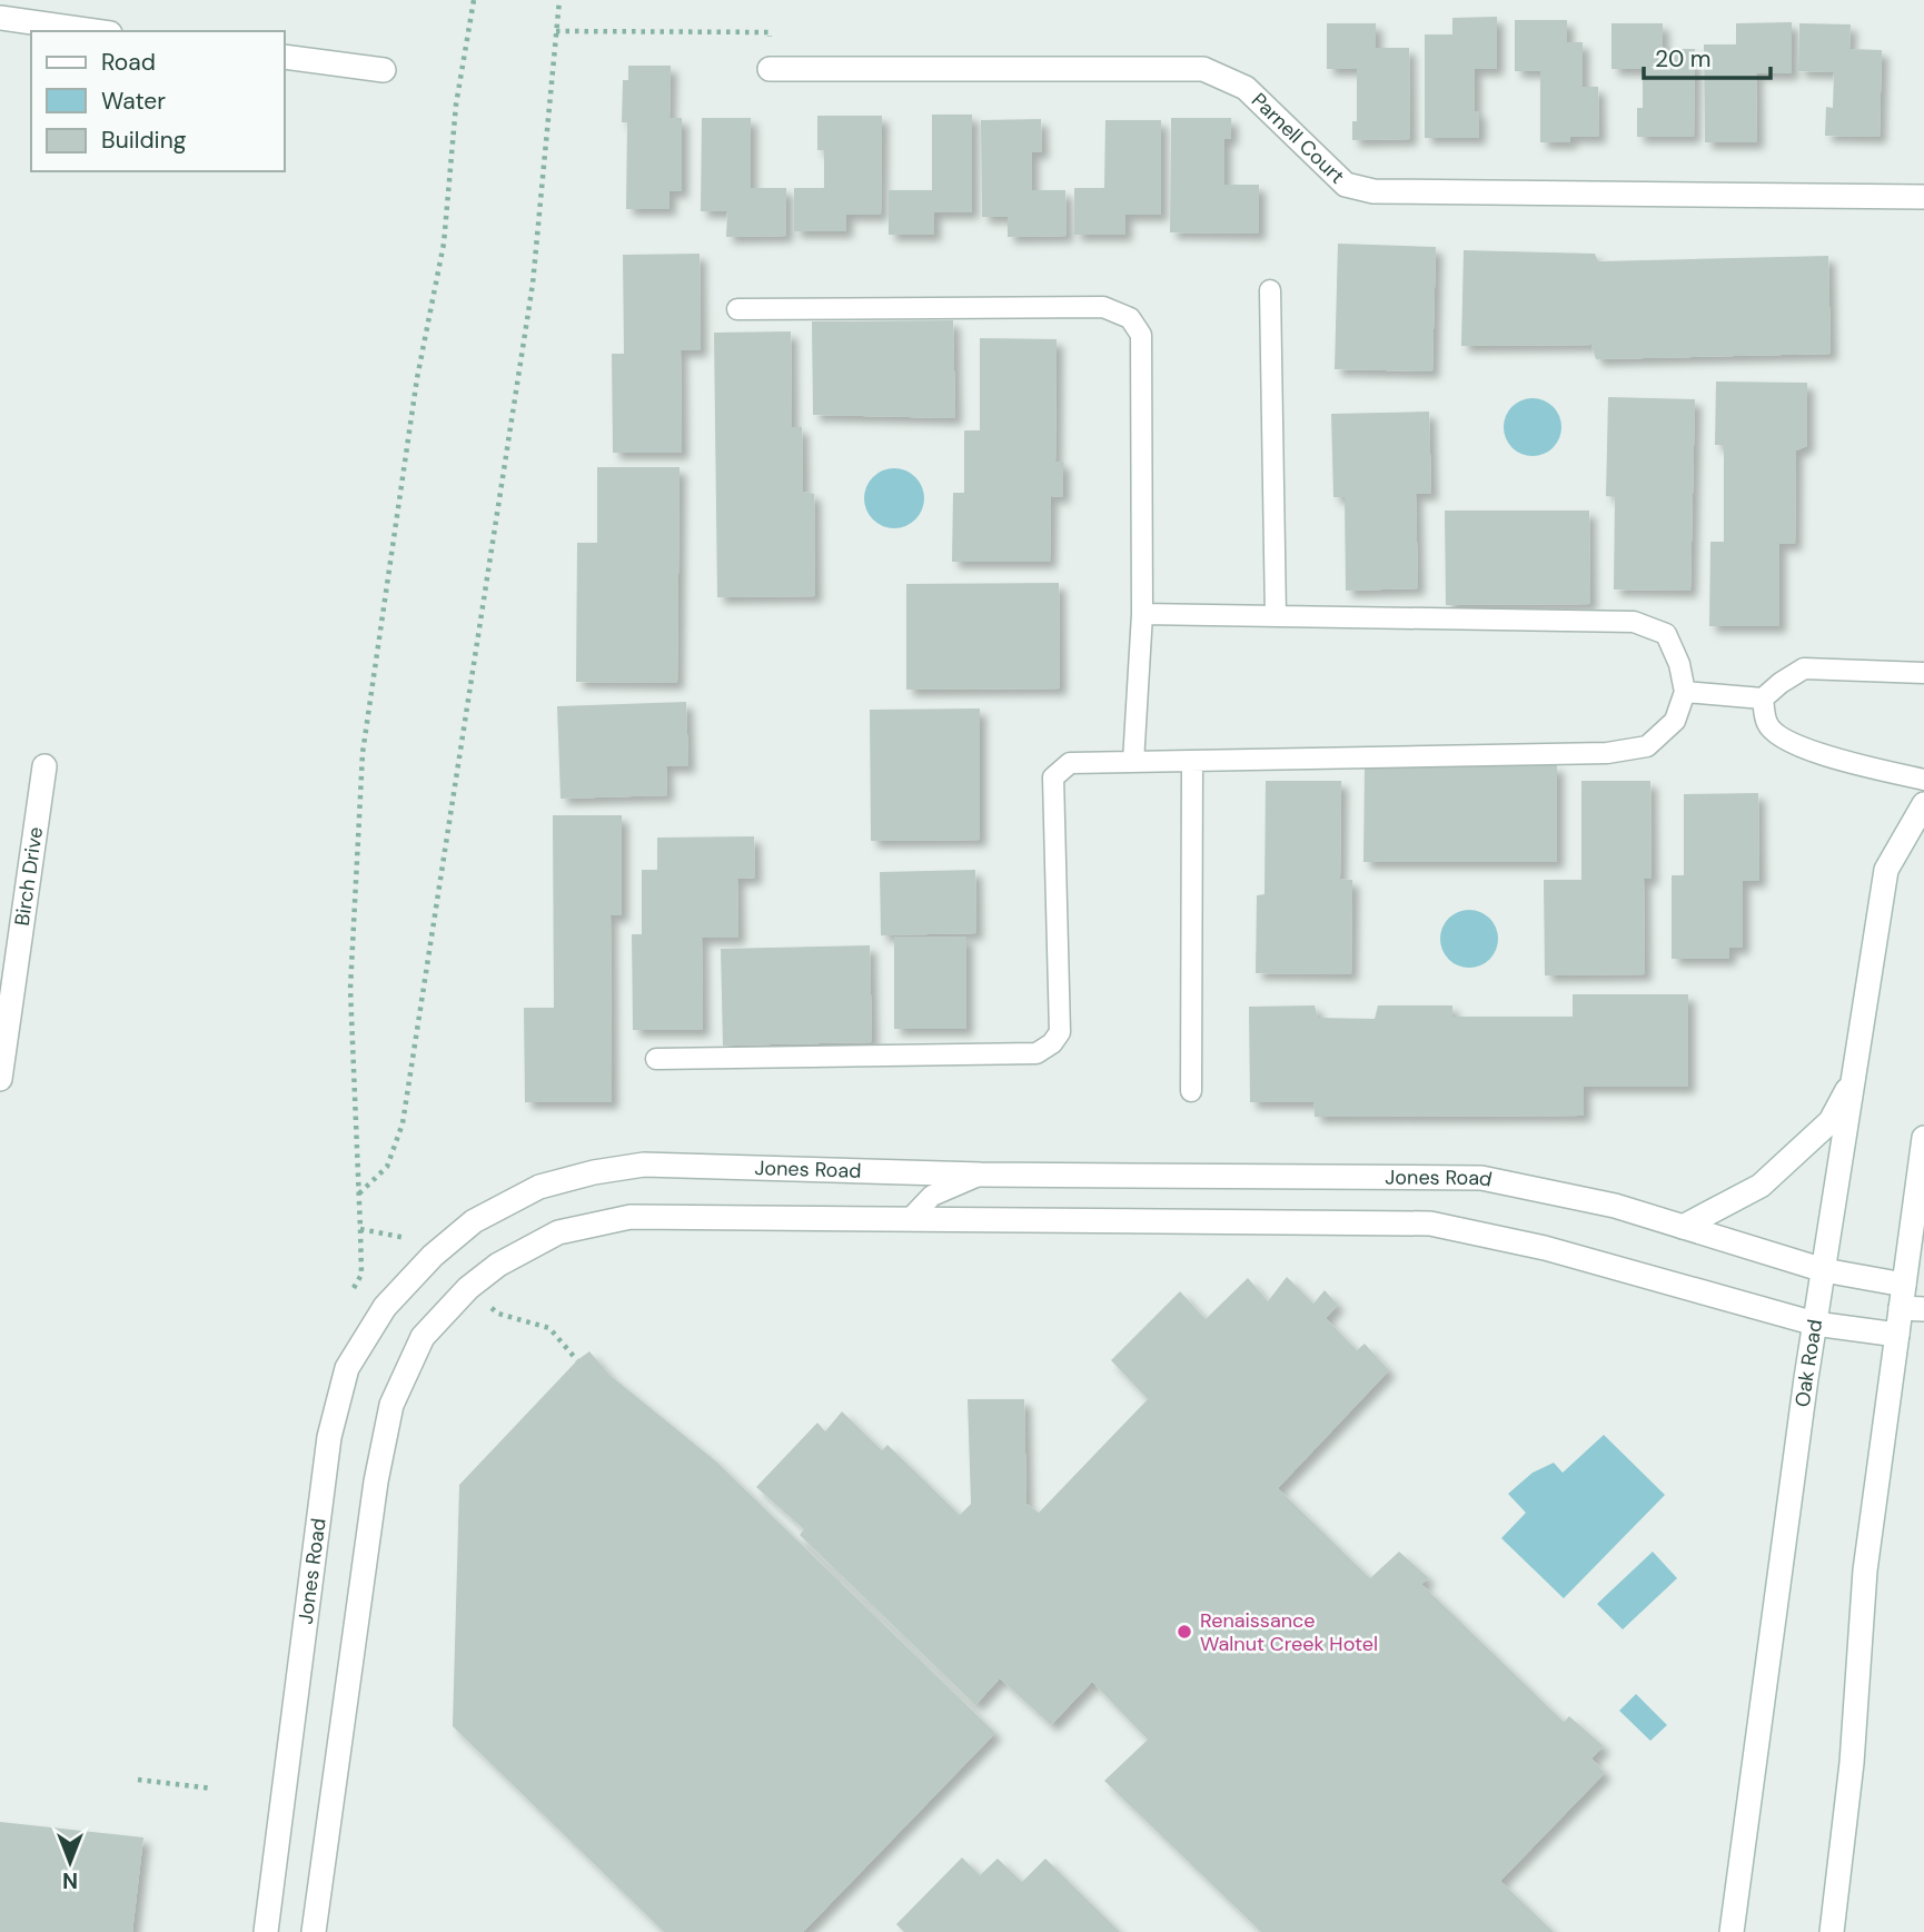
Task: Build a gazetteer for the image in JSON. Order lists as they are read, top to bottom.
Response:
{
  "streets": {
    "street": [
      "Parnell Court",
      "Birch Drive",
      "Jones Road",
      "Oak Road"
    ]
  },
  "crossings": [
    ["Jones Road", "Oak Road"]
  ],
  "places": ["Renaissance Walnut Creek Hotel"],
  "legend": ["Road", "Water", "Building"],
  "scale_bar": "20 m",
  "north": "bottom"
}
